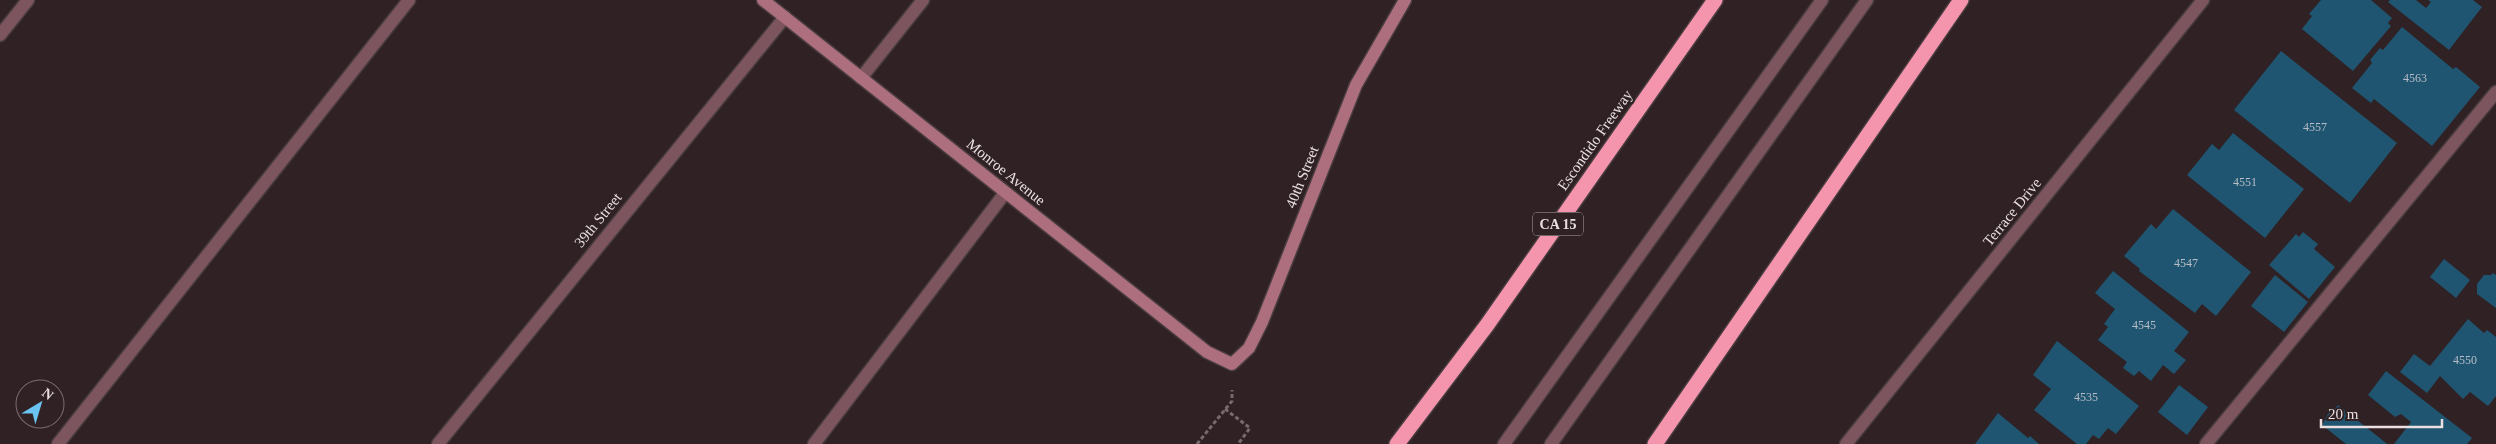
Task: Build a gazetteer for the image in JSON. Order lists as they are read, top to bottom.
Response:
{
  "streets": {
    "highway": ["Escondido Freeway", "CA 15"],
    "street": [
      "Monroe Avenue",
      "40th Street",
      "Terrace Drive",
      "39th Street"
    ]
  },
  "crossings": [
    ["Monroe Avenue", "40th Street"],
    ["Monroe Avenue", "39th Street"]
  ],
  "house_numbers": [
    "4563",
    "4557",
    "4551",
    "4547",
    "4545",
    "4550",
    "4535"
  ],
  "scale_bar": "20 m",
  "north": "top right"
}
